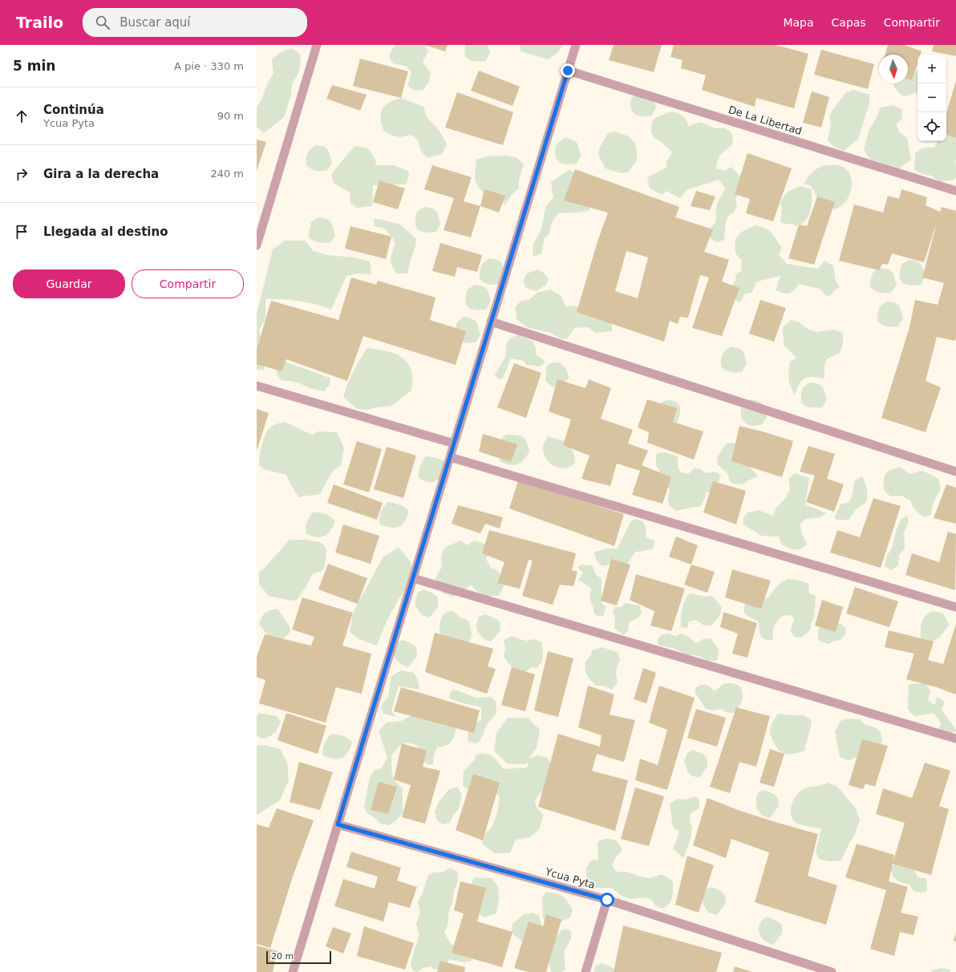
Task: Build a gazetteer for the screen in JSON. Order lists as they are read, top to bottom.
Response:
{
  "streets": {
    "street": ["De La Libertad", "Ycua Pyta"]
  },
  "scale_bar": "20 m",
  "north": "bottom",
  "page": {
    "header": "Trailo",
    "search": "Buscar aquí",
    "nav": ["Mapa", "Capas", "Compartir"],
    "heading": ["5 min", "A pie · 330 m"],
    "map_buttons": ["+", "−"],
    "list": [
      ["Continúa", "Ycua Pyta", "90 m"],
      ["Gira a la derecha", "240 m"],
      "Llegada al destino"
    ],
    "buttons": ["Guardar", "Compartir"],
    "scale": "20 m"
  }
}
